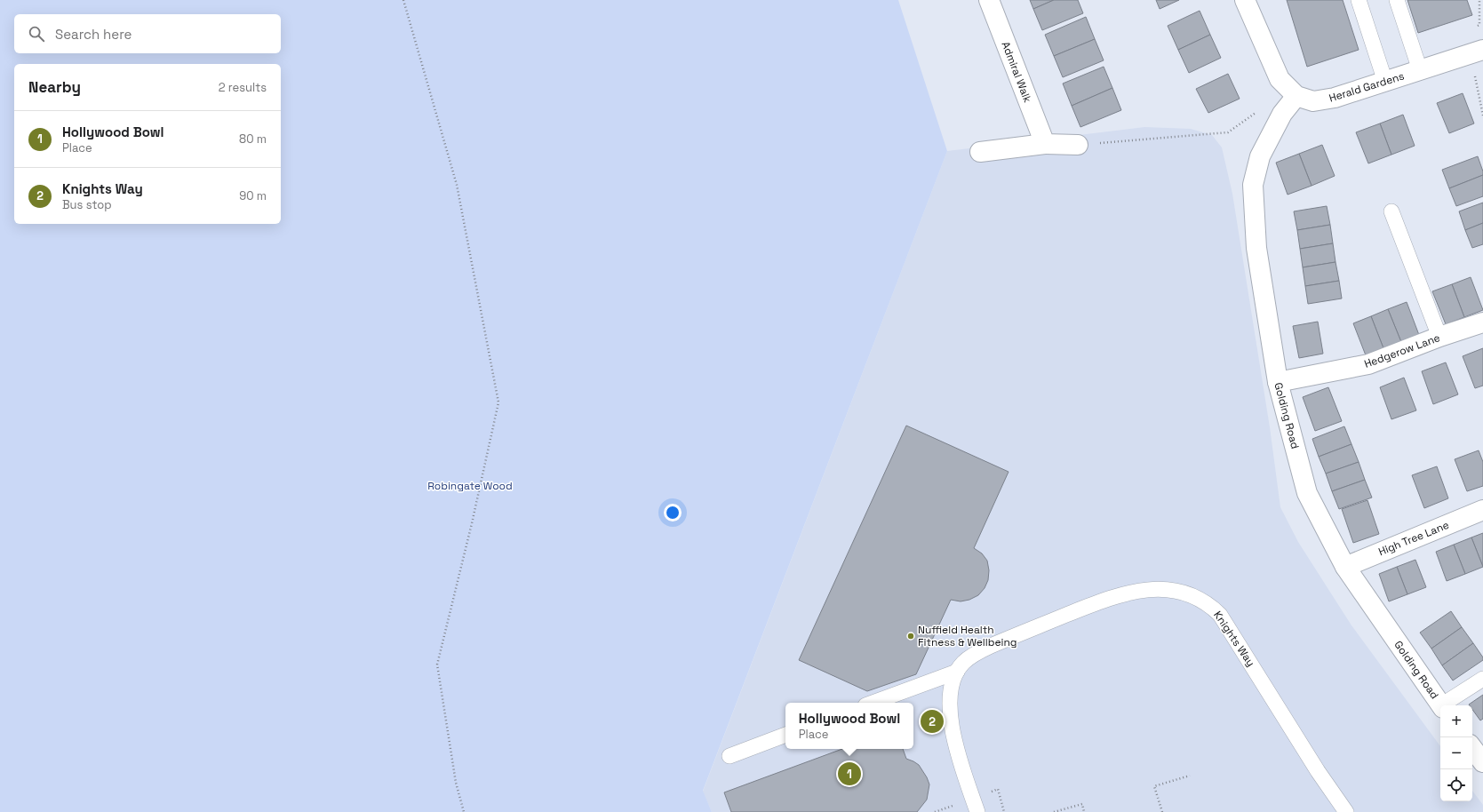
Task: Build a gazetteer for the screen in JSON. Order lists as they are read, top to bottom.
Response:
{
  "streets": {
    "street": [
      "Admiral Walk",
      "Herald Gardens",
      "Hedgerow Lane",
      "Golding Road",
      "High Tree Lane"
    ],
    "lane": ["Knights Way"]
  },
  "crossings": [
    ["Herald Gardens", "Golding Road"],
    ["Hedgerow Lane", "Golding Road"],
    ["Golding Road", "High Tree Lane"]
  ],
  "parks": ["Robingate Wood"],
  "places": ["Nuffield Health Fitness & Wellbeing"],
  "page": {
    "search": "Search here",
    "heading": ["Nearby", "2 results"],
    "list": [
      {
        "mark": "1",
        "name": "Hollywood Bowl",
        "note": "Place",
        "value": "80 m"
      },
      {
        "mark": "2",
        "name": "Knights Way",
        "note": "Bus stop",
        "value": "90 m"
      }
    ],
    "popup": ["Hollywood Bowl", "Place"],
    "map_buttons": ["+", "−"],
    "pins": ["2", "1"]
  }
}
